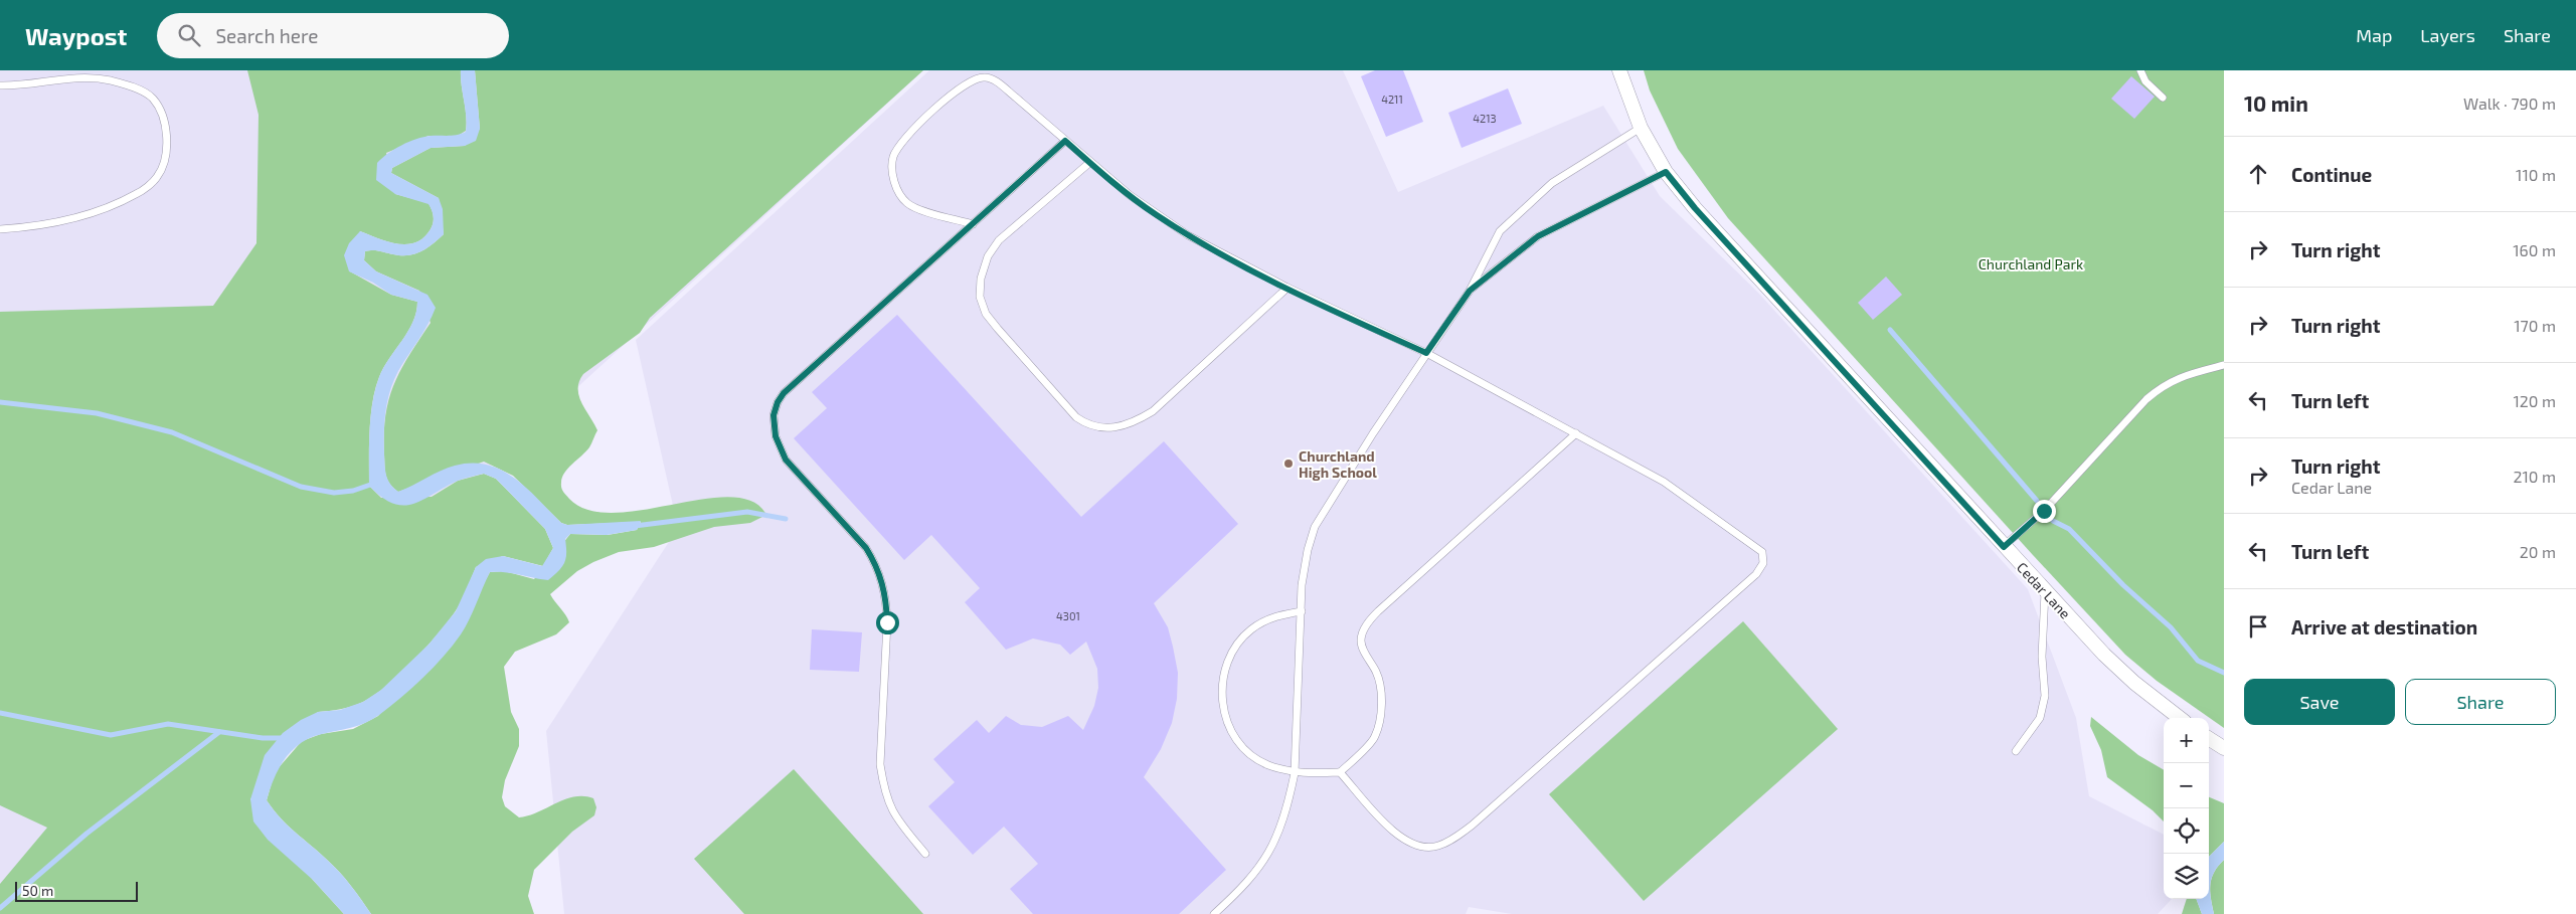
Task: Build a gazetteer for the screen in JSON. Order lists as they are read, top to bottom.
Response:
{
  "streets": {
    "street": ["Cedar Lane"]
  },
  "parks": ["Churchland Park"],
  "places": ["Churchland High School"],
  "house_numbers": ["4211", "4213", "4301"],
  "scale_bar": "50 m",
  "page": {
    "header": "Waypost",
    "search": "Search here",
    "nav": ["Map", "Layers", "Share"],
    "heading": ["10 min", "Walk · 790 m"],
    "list": [
      ["Continue", "110 m"],
      ["Turn right", "160 m"],
      ["Turn right", "170 m"],
      ["Turn left", "120 m"],
      ["Turn right", "Cedar Lane", "210 m"],
      ["Turn left", "20 m"],
      "Arrive at destination"
    ],
    "buttons": ["Save", "Share"],
    "map_buttons": ["+", "−"],
    "scale": "50 m"
  }
}
